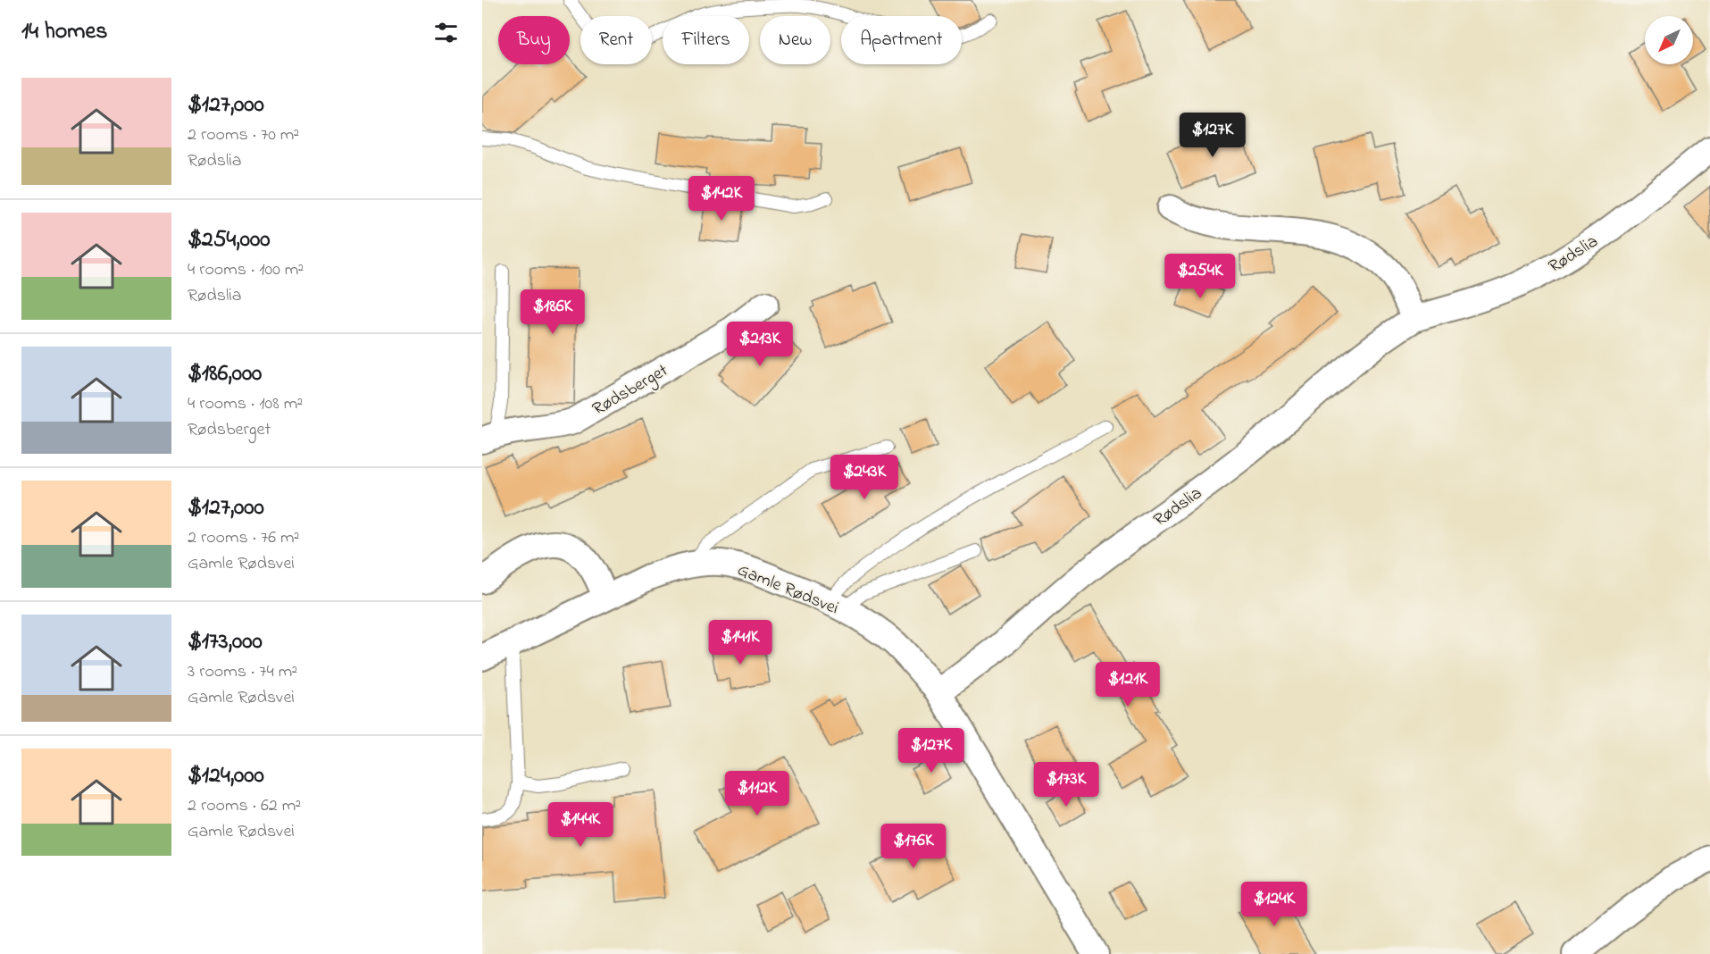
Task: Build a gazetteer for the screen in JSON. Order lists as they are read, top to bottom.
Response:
{
  "streets": {
    "street": ["Rødslia", "Rødsberget", "Gamle Rødsvei"]
  },
  "crossings": [
    ["Rødslia", "Gamle Rødsvei"]
  ],
  "north": "bottom left",
  "page": {
    "heading": "14 homes",
    "chip": [
      "Buy",
      "Rent",
      "Filters",
      "New",
      "Apartment"
    ],
    "list": [
      {
        "name": "$127,000",
        "note": "2 rooms · 70 m² · Rødslia"
      },
      {
        "name": "$254,000",
        "note": "4 rooms · 100 m² · Rødslia"
      },
      {
        "name": "$186,000",
        "note": "4 rooms · 108 m² · Rødsberget"
      },
      {
        "name": "$127,000",
        "note": "2 rooms · 76 m² · Gamle Rødsvei"
      },
      {
        "name": "$173,000",
        "note": "3 rooms · 74 m² · Gamle Rødsvei"
      },
      {
        "name": "$124,000",
        "note": "2 rooms · 62 m² · Gamle Rødsvei"
      }
    ],
    "price": [
      "$127K",
      "$142K",
      "$254K",
      "$186K",
      "$213K",
      "$243K",
      "$141K",
      "$121K",
      "$127K",
      "$173K",
      "$112K",
      "$144K",
      "$176K",
      "$124K"
    ]
  }
}
